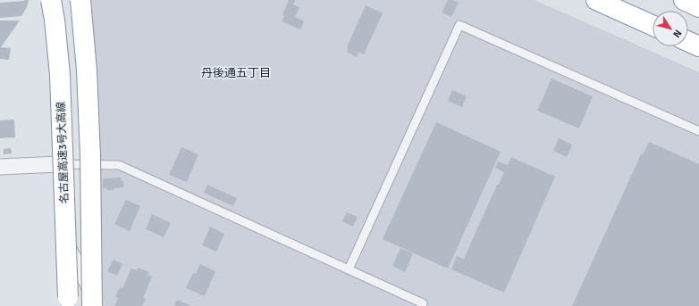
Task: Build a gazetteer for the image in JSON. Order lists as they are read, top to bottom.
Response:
{
  "streets": {
    "highway": ["名古屋高速3号大高線"]
  },
  "districts": ["丹後通五丁目"],
  "north": "bottom right"
}
